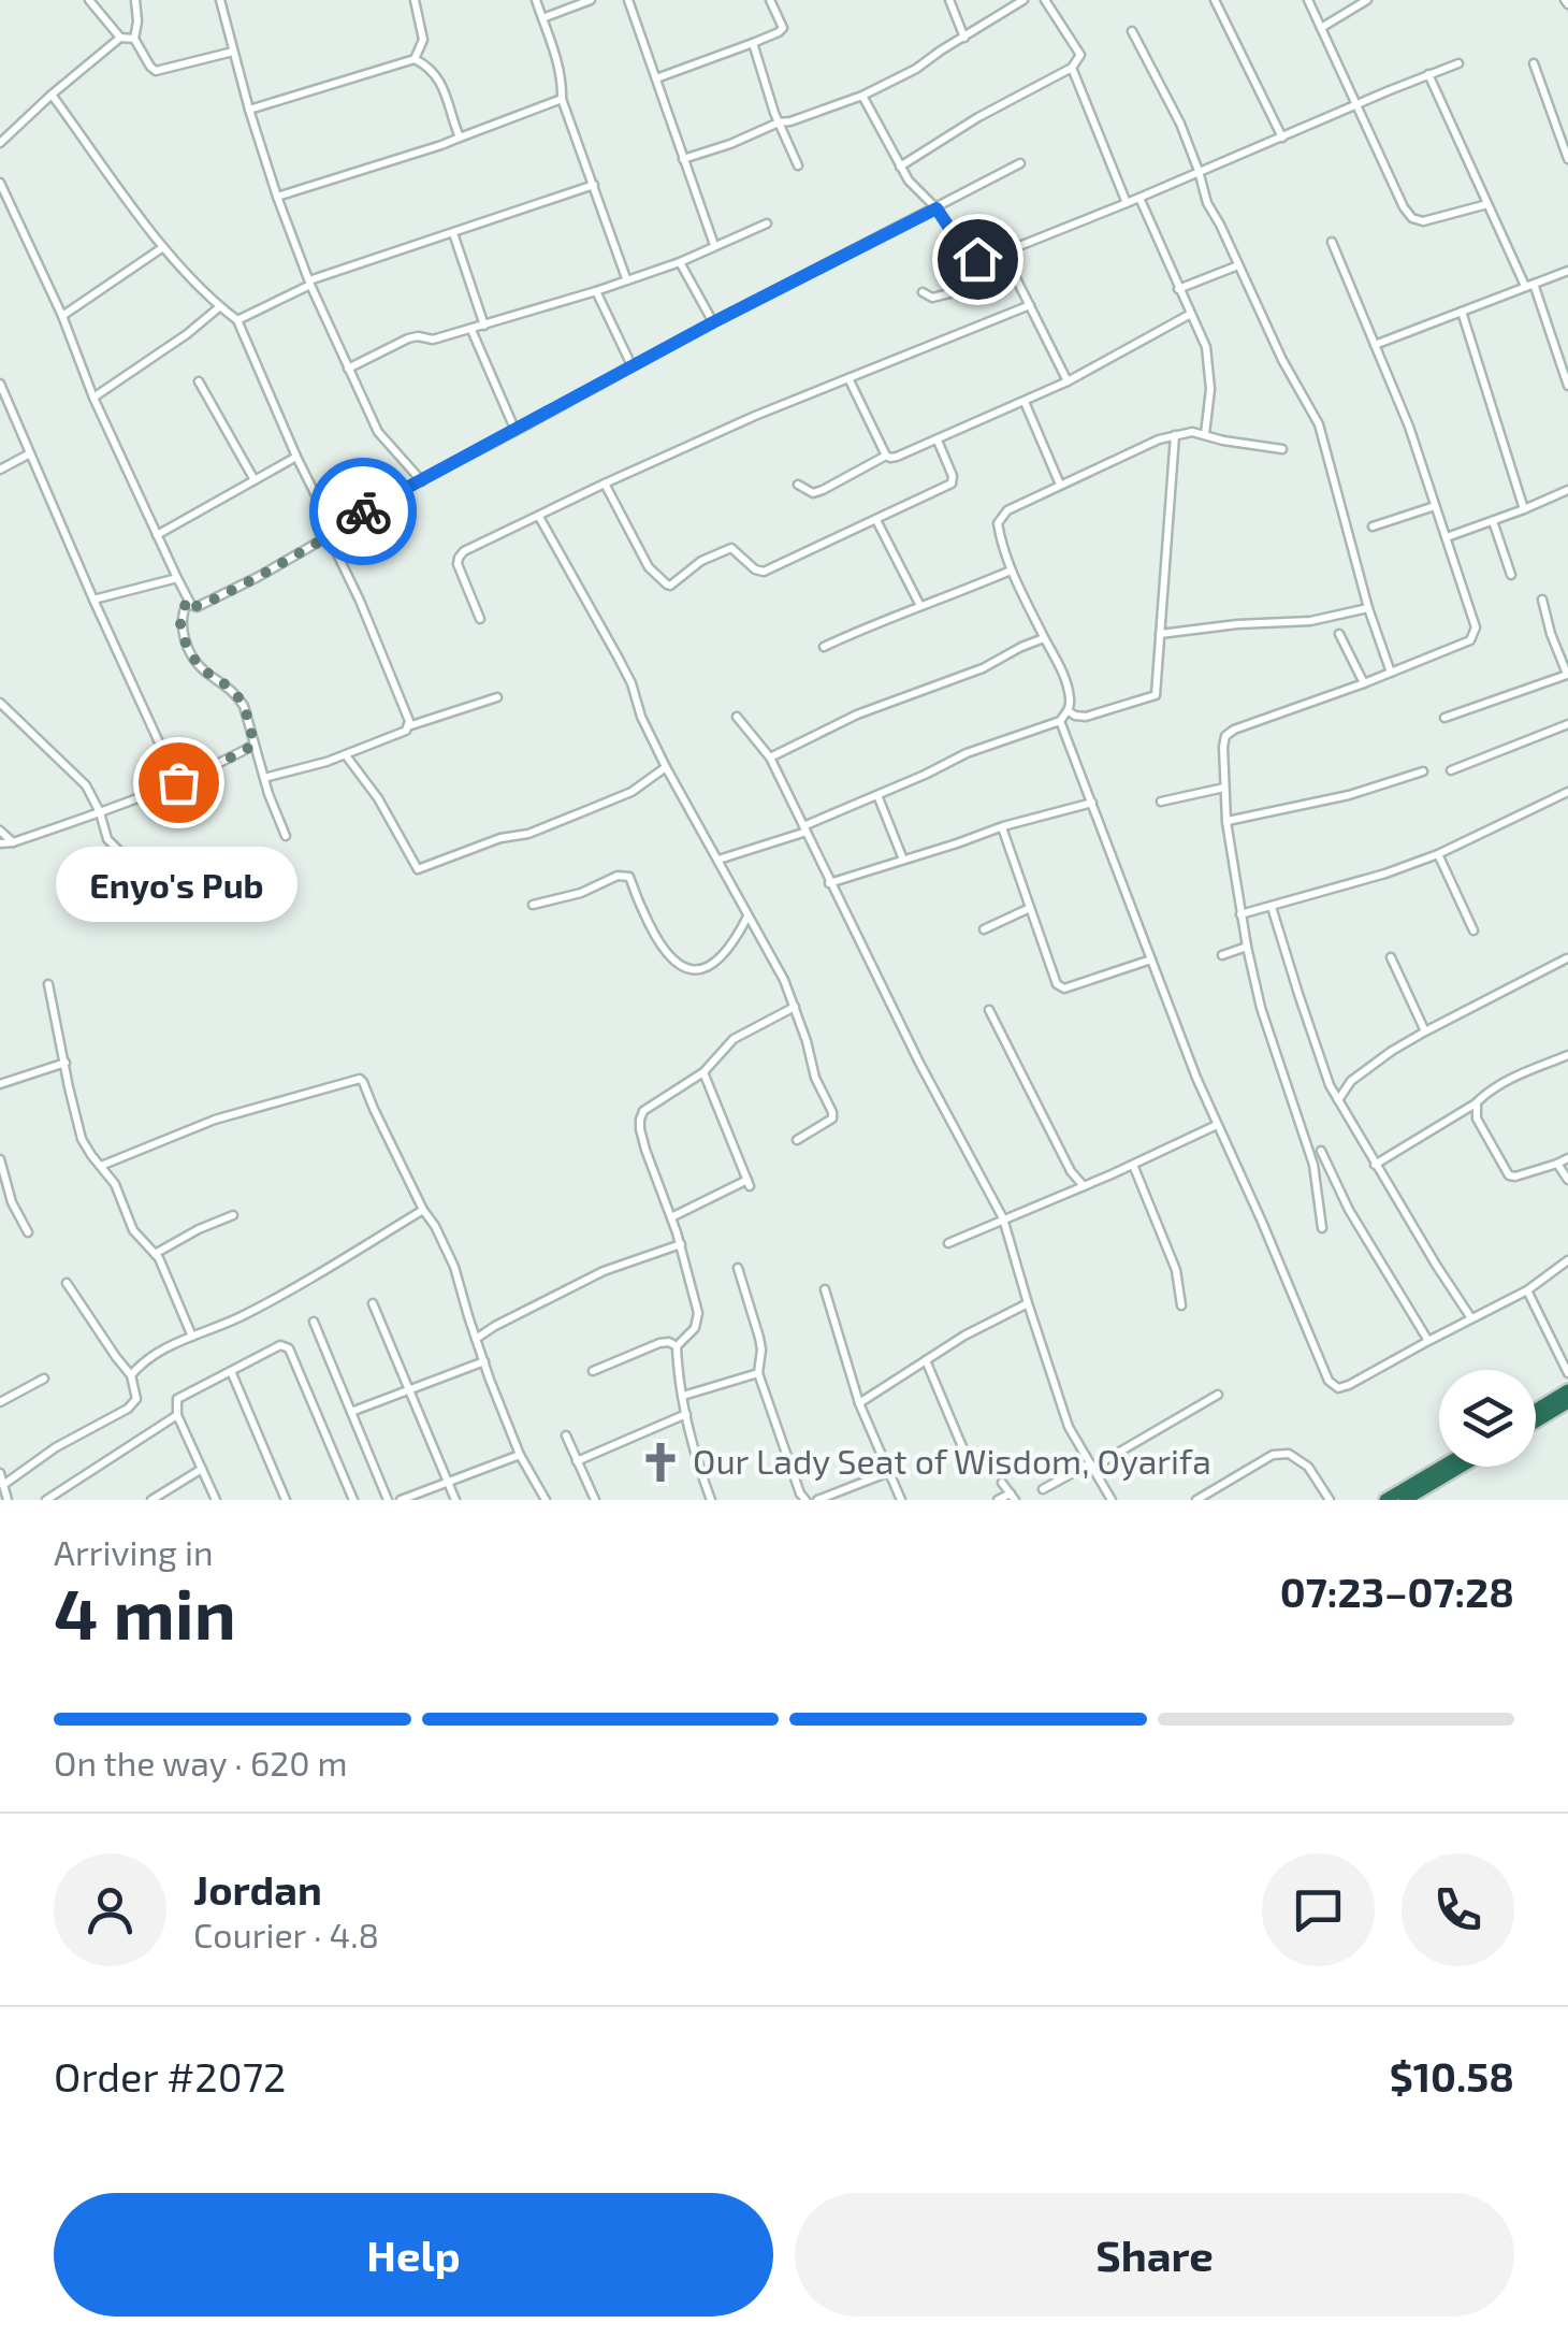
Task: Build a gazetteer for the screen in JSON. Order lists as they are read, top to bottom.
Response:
{
  "places": {
    "other": ["Enyo's Pub"],
    "church": ["Our Lady Seat of Wisdom, Oyarifa"]
  },
  "page": {
    "bubble": "Enyo's Pub",
    "heading": ["4 min", "Arriving in", "07:23–07:28"],
    "panel": [
      "Jordan",
      "Courier · 4.8",
      "Order #2072",
      "$10.58"
    ],
    "bar": "On the way · 620 m",
    "buttons": ["Help", "Share"]
  }
}
